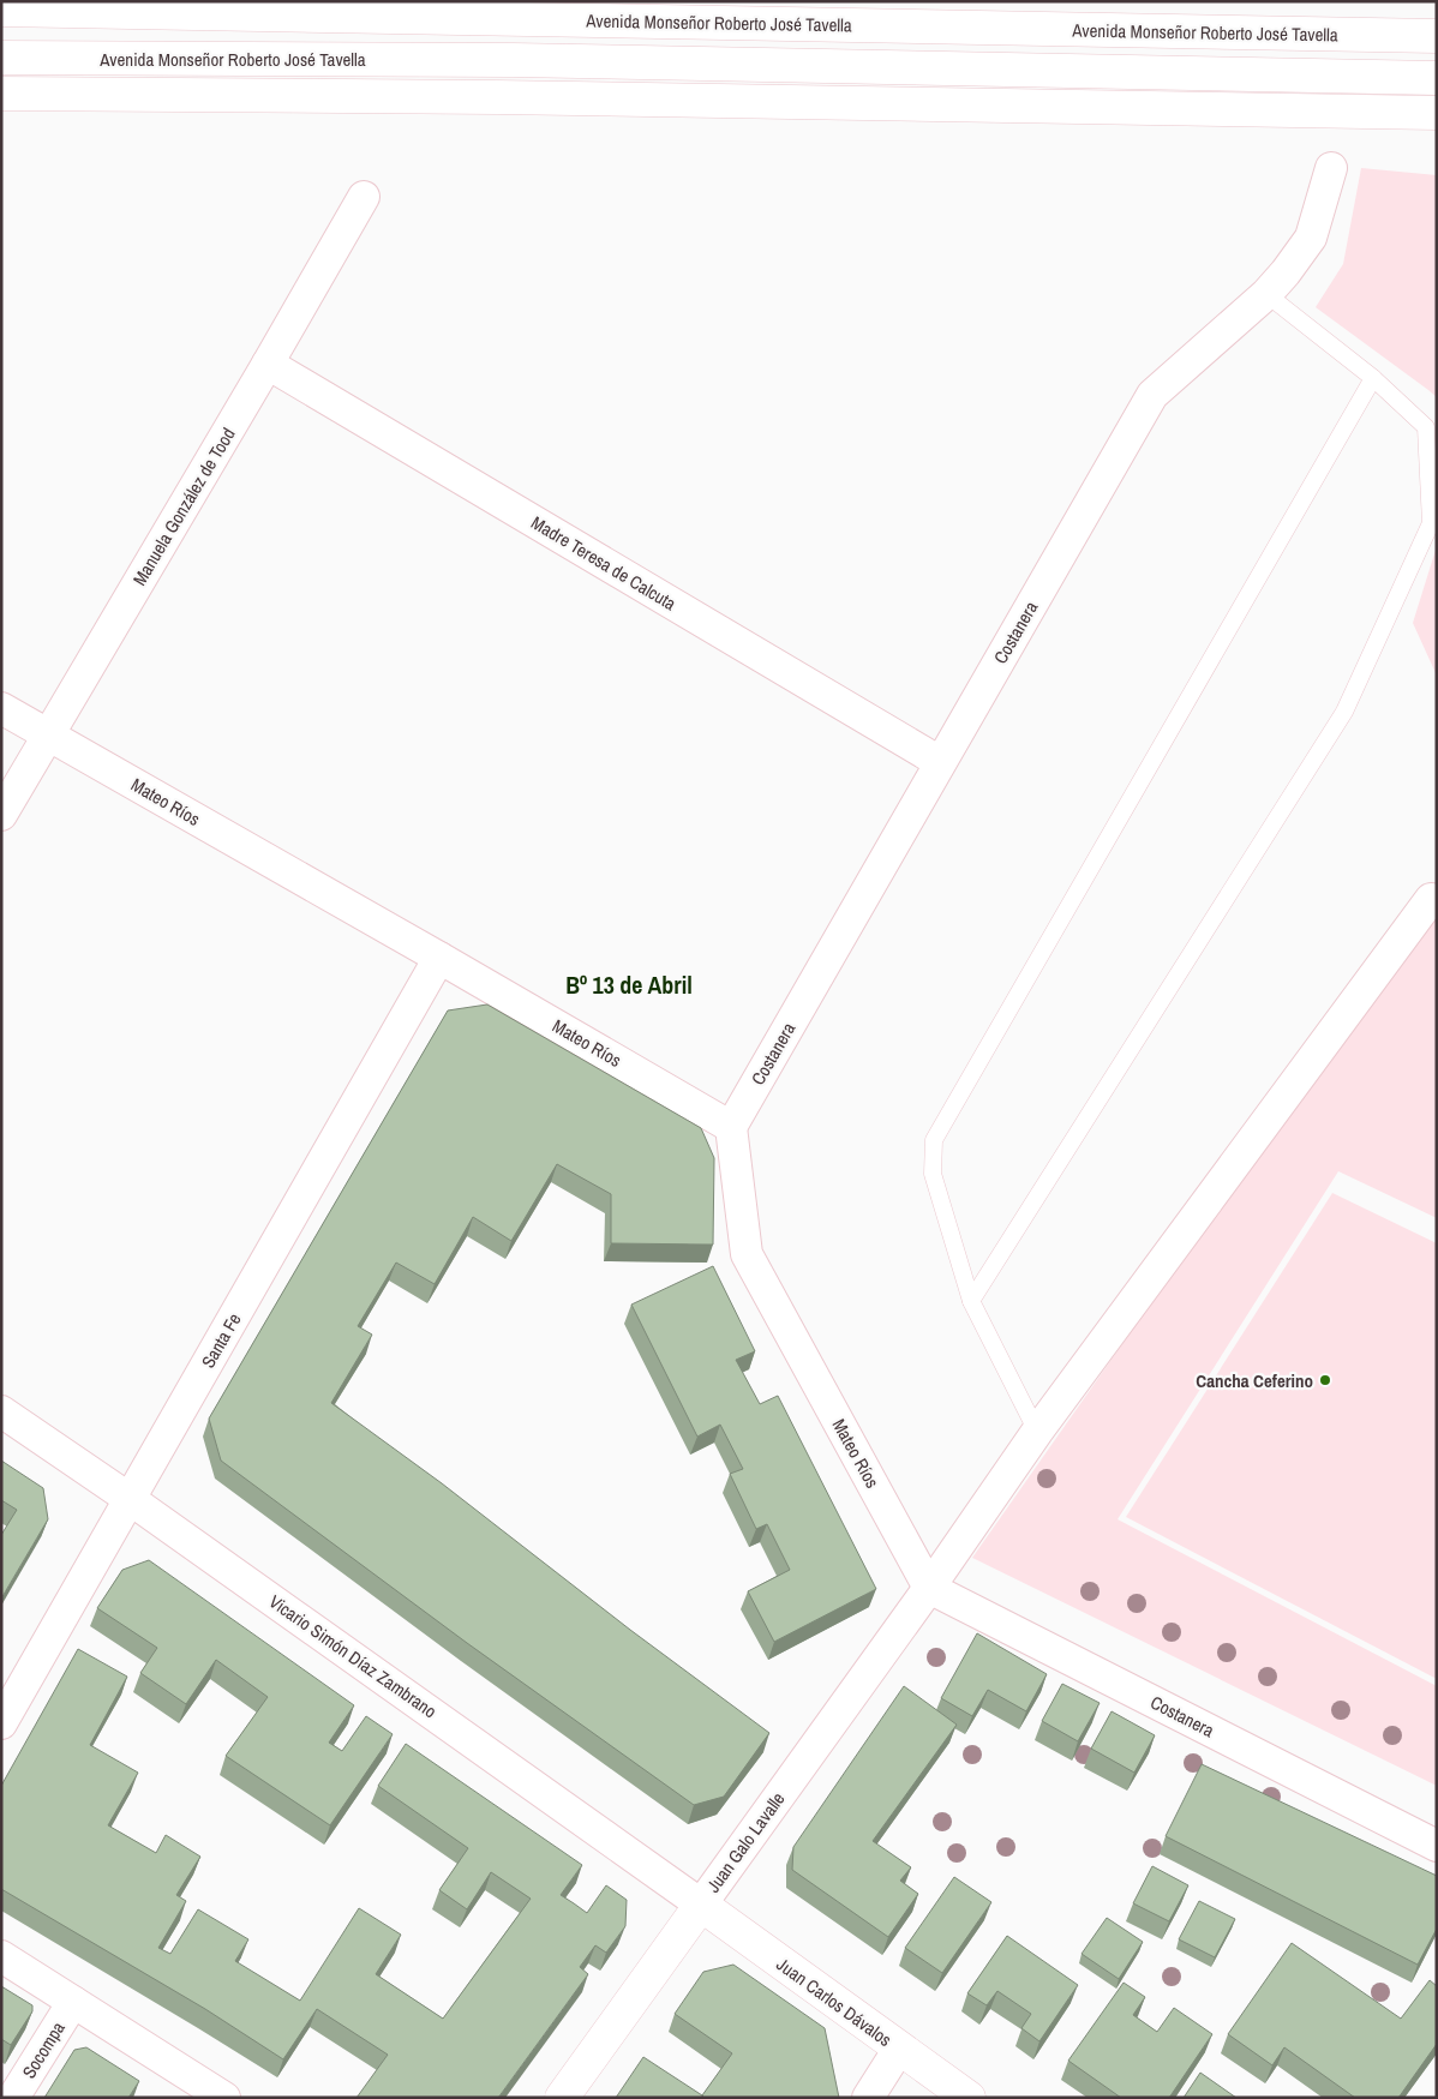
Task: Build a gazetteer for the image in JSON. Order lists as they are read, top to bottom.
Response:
{
  "streets": {
    "main road": ["Avenida Monseñor Roberto José Tavella", "Juan Galo Lavalle", "Juan Carlos Dávalos"],
    "street": [
      "Manuela González de Tood",
      "Madre Teresa de Calcuta",
      "Costanera",
      "Mateo Ríos",
      "Santa Fe",
      "Vicario Simón Díaz Zambrano",
      "Socompa"
    ]
  },
  "crossings": [
    ["Manuela González de Tood", "Madre Teresa de Calcuta"],
    ["Manuela González de Tood", "Mateo Ríos"],
    ["Madre Teresa de Calcuta", "Costanera"],
    ["Costanera", "Mateo Ríos"],
    ["Costanera", "Juan Galo Lavalle"],
    ["Mateo Ríos", "Santa Fe"],
    ["Mateo Ríos", "Juan Galo Lavalle"],
    ["Santa Fe", "Vicario Simón Díaz Zambrano"],
    ["Vicario Simón Díaz Zambrano", "Juan Galo Lavalle"],
    ["Vicario Simón Díaz Zambrano", "Juan Carlos Dávalos"],
    ["Juan Galo Lavalle", "Juan Carlos Dávalos"]
  ],
  "districts": ["Bº 13 de Abril"],
  "places": ["Cancha Ceferino"]
}
